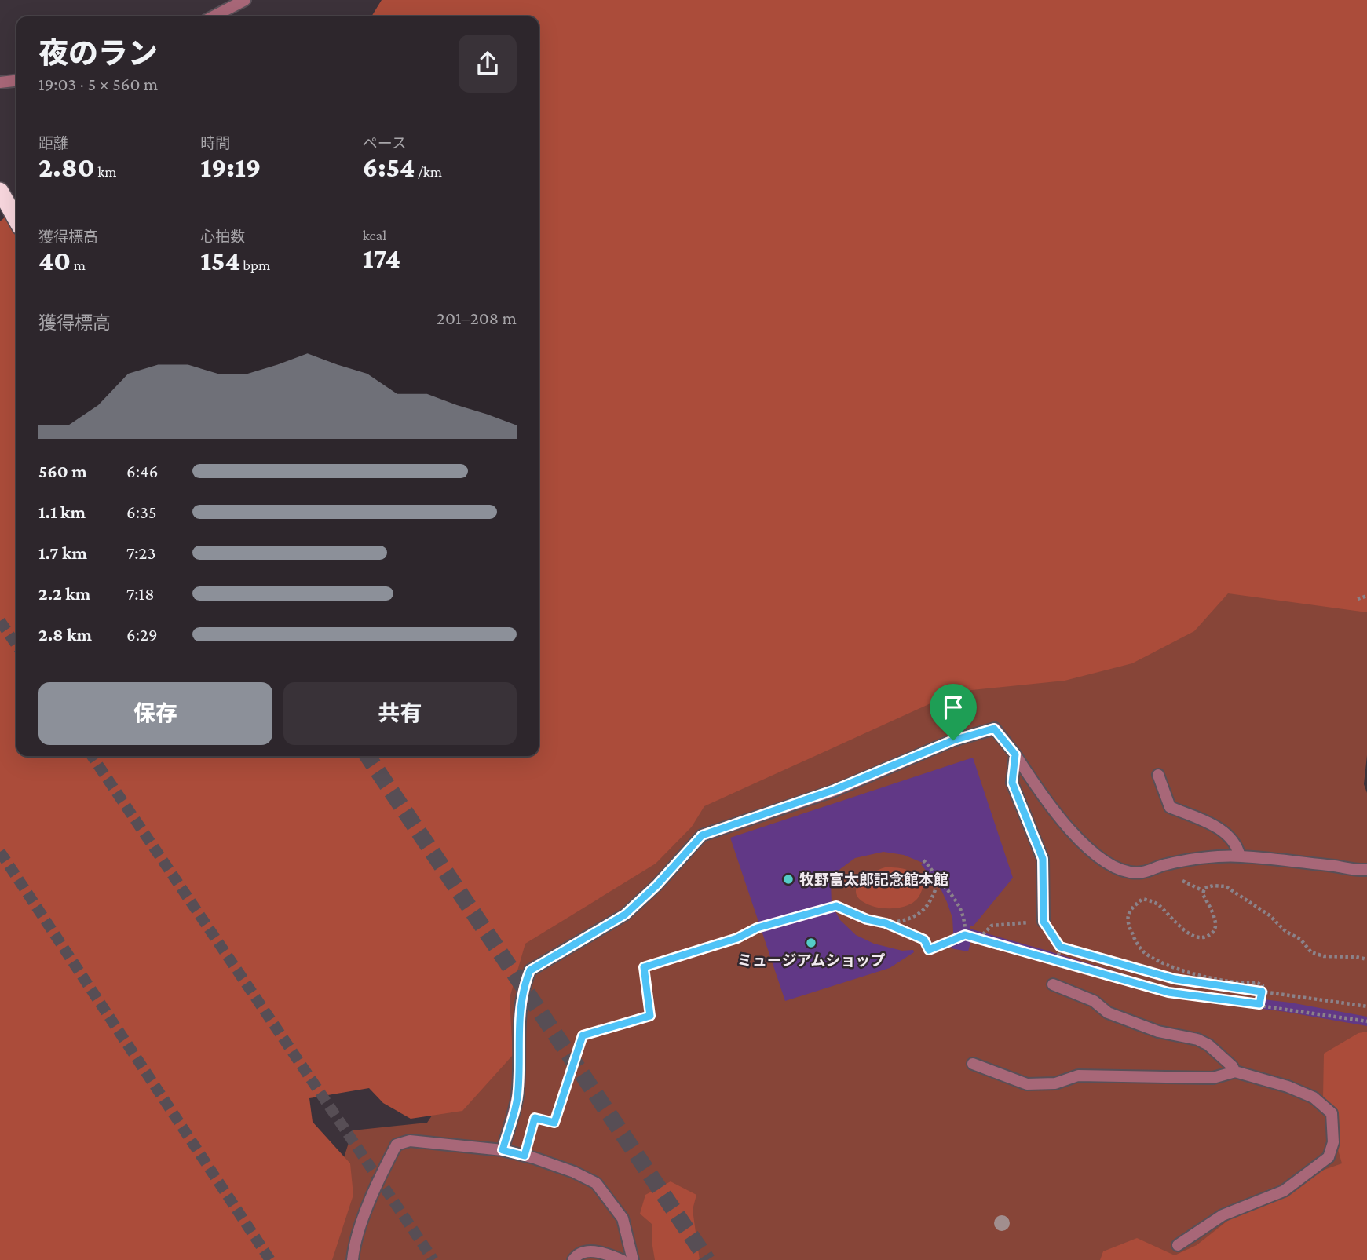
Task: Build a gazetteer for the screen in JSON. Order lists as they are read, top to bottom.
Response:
{
  "places": ["牧野富太郎記念館本館", "ミュージアムショップ"],
  "page": {
    "heading": ["夜のラン", "19:03 · 5 × 560 m"],
    "stats": [
      ["距離", "2.80 km"],
      ["時間", "19:19"],
      ["ペース", "6:54 /km"],
      ["獲得標高", "40 m"],
      ["心拍数", "154 bpm"],
      ["kcal", "174"]
    ],
    "chart": ["獲得標高", "201–208 m"],
    "list": [
      {
        "name": "560 m",
        "note": "6:46"
      },
      {
        "name": "1.1 km",
        "note": "6:35"
      },
      {
        "name": "1.7 km",
        "note": "7:23"
      },
      {
        "name": "2.2 km",
        "note": "7:18"
      },
      {
        "name": "2.8 km",
        "note": "6:29"
      }
    ],
    "buttons": ["保存", "共有"]
  }
}
